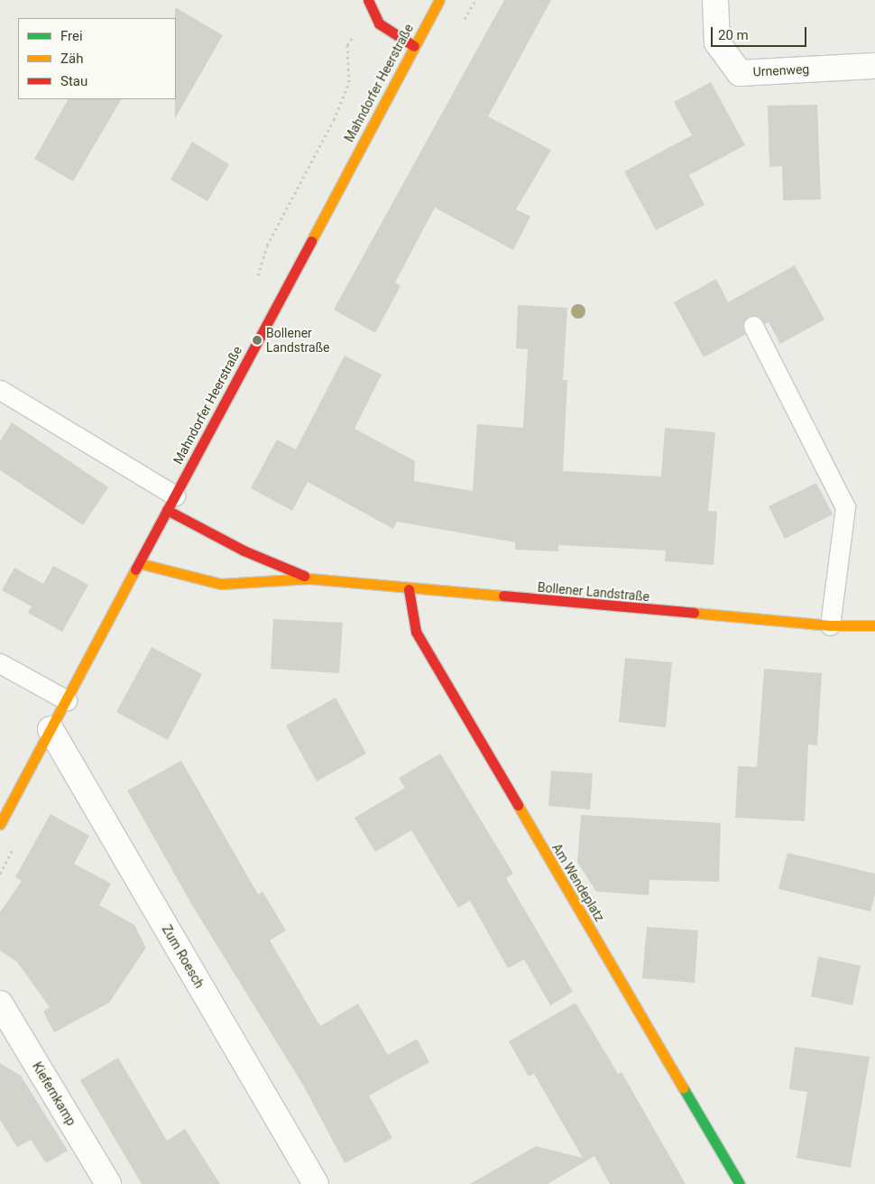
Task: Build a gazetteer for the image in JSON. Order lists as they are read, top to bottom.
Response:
{
  "streets": {
    "street": [
      "Urnenweg",
      "Mahndorfer Heerstraße",
      "Bollener Landstraße",
      "Am Wendeplatz",
      "Zum Roesch",
      "Kiefernkamp"
    ]
  },
  "crossings": [
    ["Mahndorfer Heerstraße", "Bollener Landstraße"],
    ["Mahndorfer Heerstraße", "Zum Roesch"],
    ["Bollener Landstraße", "Am Wendeplatz"]
  ],
  "places": ["Bollener Landstraße"],
  "legend": ["Frei", "Zäh", "Stau"],
  "scale_bar": "20 m"
}
